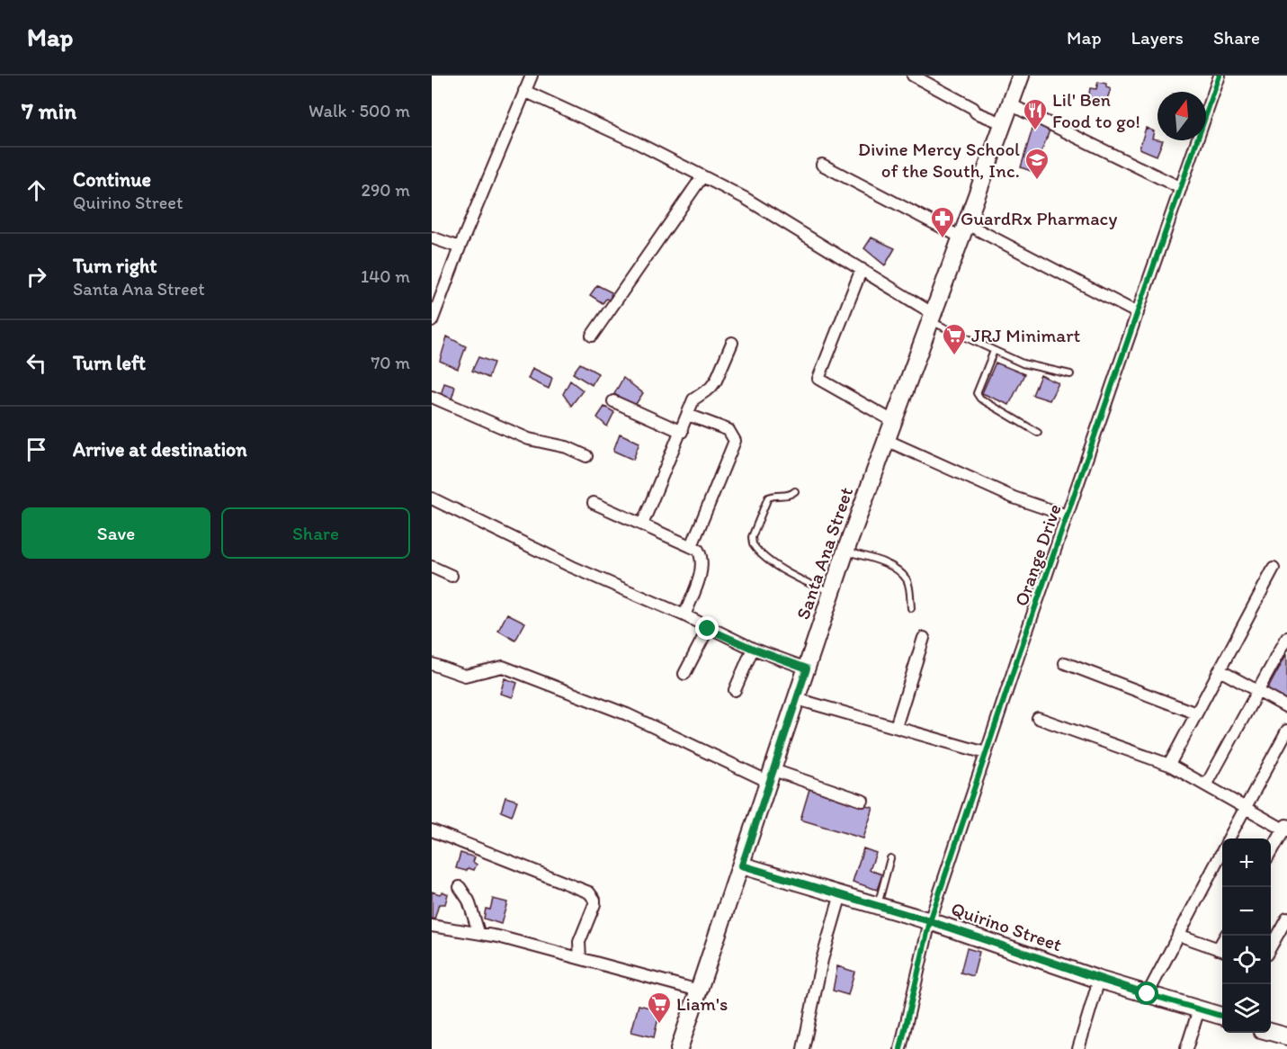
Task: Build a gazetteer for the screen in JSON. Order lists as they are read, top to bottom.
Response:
{
  "streets": {
    "main road": ["Santa Ana Street", "Quirino Street"],
    "street": ["Orange Drive"]
  },
  "crossings": [
    ["Santa Ana Street", "Quirino Street"],
    ["Orange Drive", "Quirino Street"]
  ],
  "places": {
    "restaurant": ["Lil' Ben Food to go!"],
    "school or university": ["Divine Mercy School of the South, Inc."],
    "pharmacy": ["GuardRx Pharmacy"],
    "supermarket": ["JRJ Minimart", "Liam's"]
  },
  "north": "top",
  "page": {
    "header": "Map",
    "nav": ["Map", "Layers", "Share"],
    "heading": ["7 min", "Walk · 500 m"],
    "list": [
      ["Continue", "Quirino Street", "290 m"],
      ["Turn right", "Santa Ana Street", "140 m"],
      ["Turn left", "70 m"],
      "Arrive at destination"
    ],
    "buttons": ["Save", "Share"],
    "map_buttons": ["+", "−"]
  }
}
